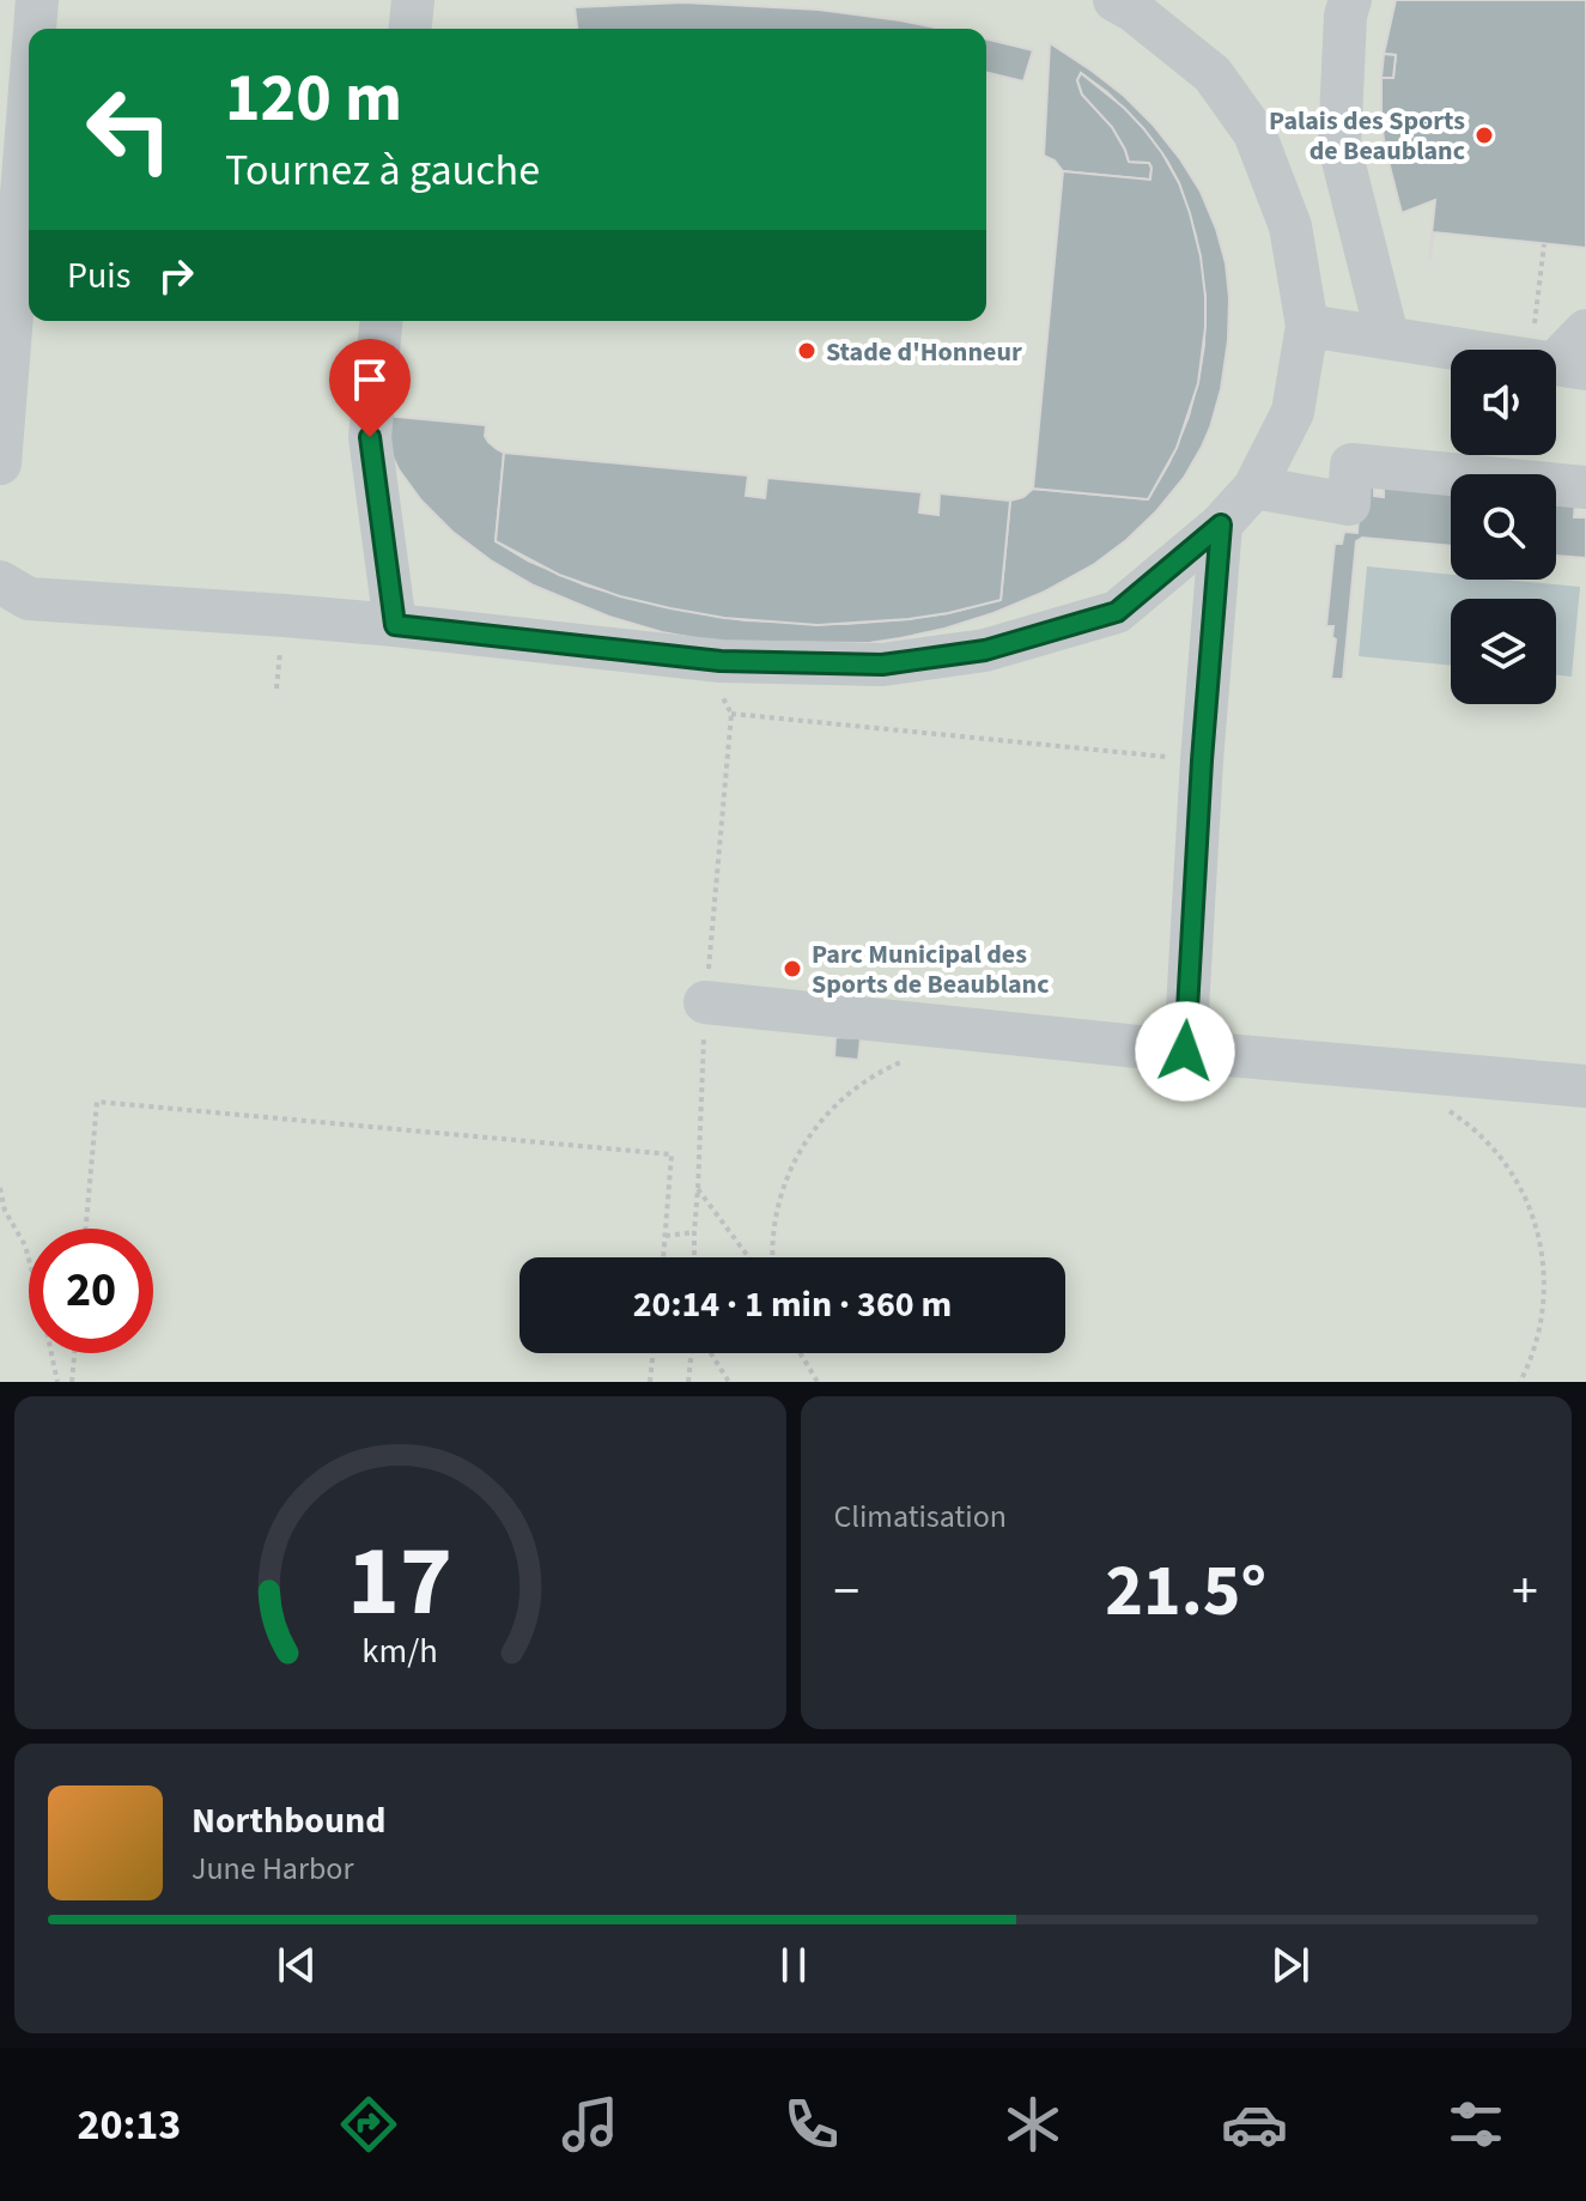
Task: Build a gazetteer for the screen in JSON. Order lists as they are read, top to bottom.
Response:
{
  "places": ["Palais des Sports de Beaublanc", "Stade d'Honneur", "Parc Municipal des Sports de Beaublanc"],
  "page": {
    "turn": ["120 m", "Tournez à gauche"],
    "then": "Puis",
    "limit": "20",
    "trip": "20:14 · 1 min · 360 m",
    "tile": "Climatisation",
    "heat": ["−", "21.5°", "+"],
    "song": ["Northbound", "June Harbor"],
    "tabs": "20:13",
    "gauge": ["17", "km/h"]
  }
}
